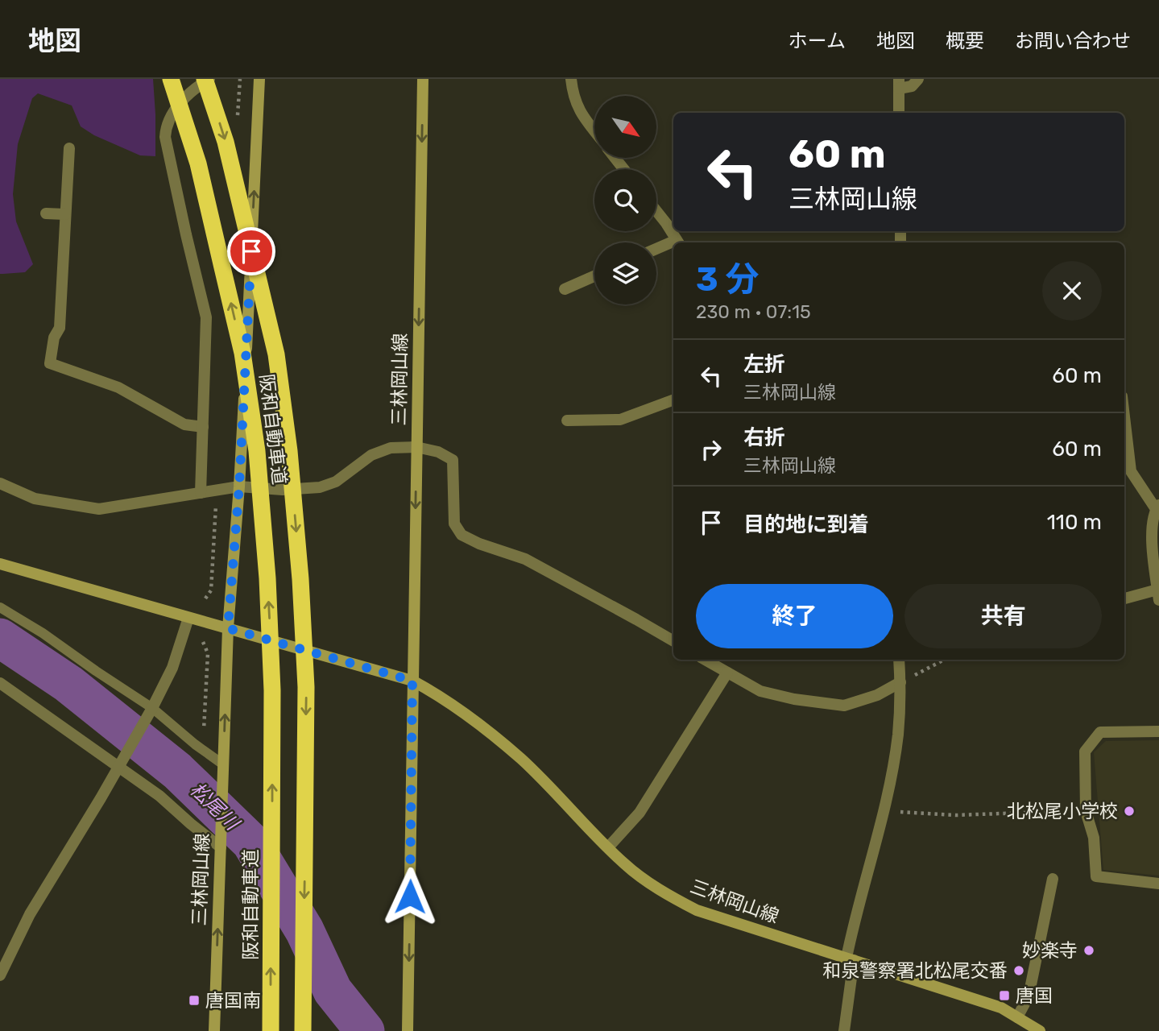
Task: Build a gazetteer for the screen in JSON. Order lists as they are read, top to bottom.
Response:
{
  "streets": {
    "highway": ["阪和自動車道"],
    "main road": ["三林岡山線"]
  },
  "water": ["松尾川"],
  "places": {
    "other": ["北松尾小学校", "妙楽寺", "和泉警察署北松尾交番"],
    "transit": ["唐国", "唐国南"]
  },
  "north": "bottom right",
  "page": {
    "header": "地図",
    "nav": [
      "ホーム",
      "地図",
      "概要",
      "お問い合わせ"
    ],
    "turn": ["60 m", "三林岡山線"],
    "heading": ["3 分", "230 m · 07:15"],
    "list": [
      {
        "name": "左折",
        "note": "三林岡山線",
        "value": "60 m"
      },
      {
        "name": "右折",
        "note": "三林岡山線",
        "value": "60 m"
      },
      {
        "name": "目的地に到着",
        "value": "110 m"
      }
    ],
    "buttons": ["終了", "共有"]
  }
}
